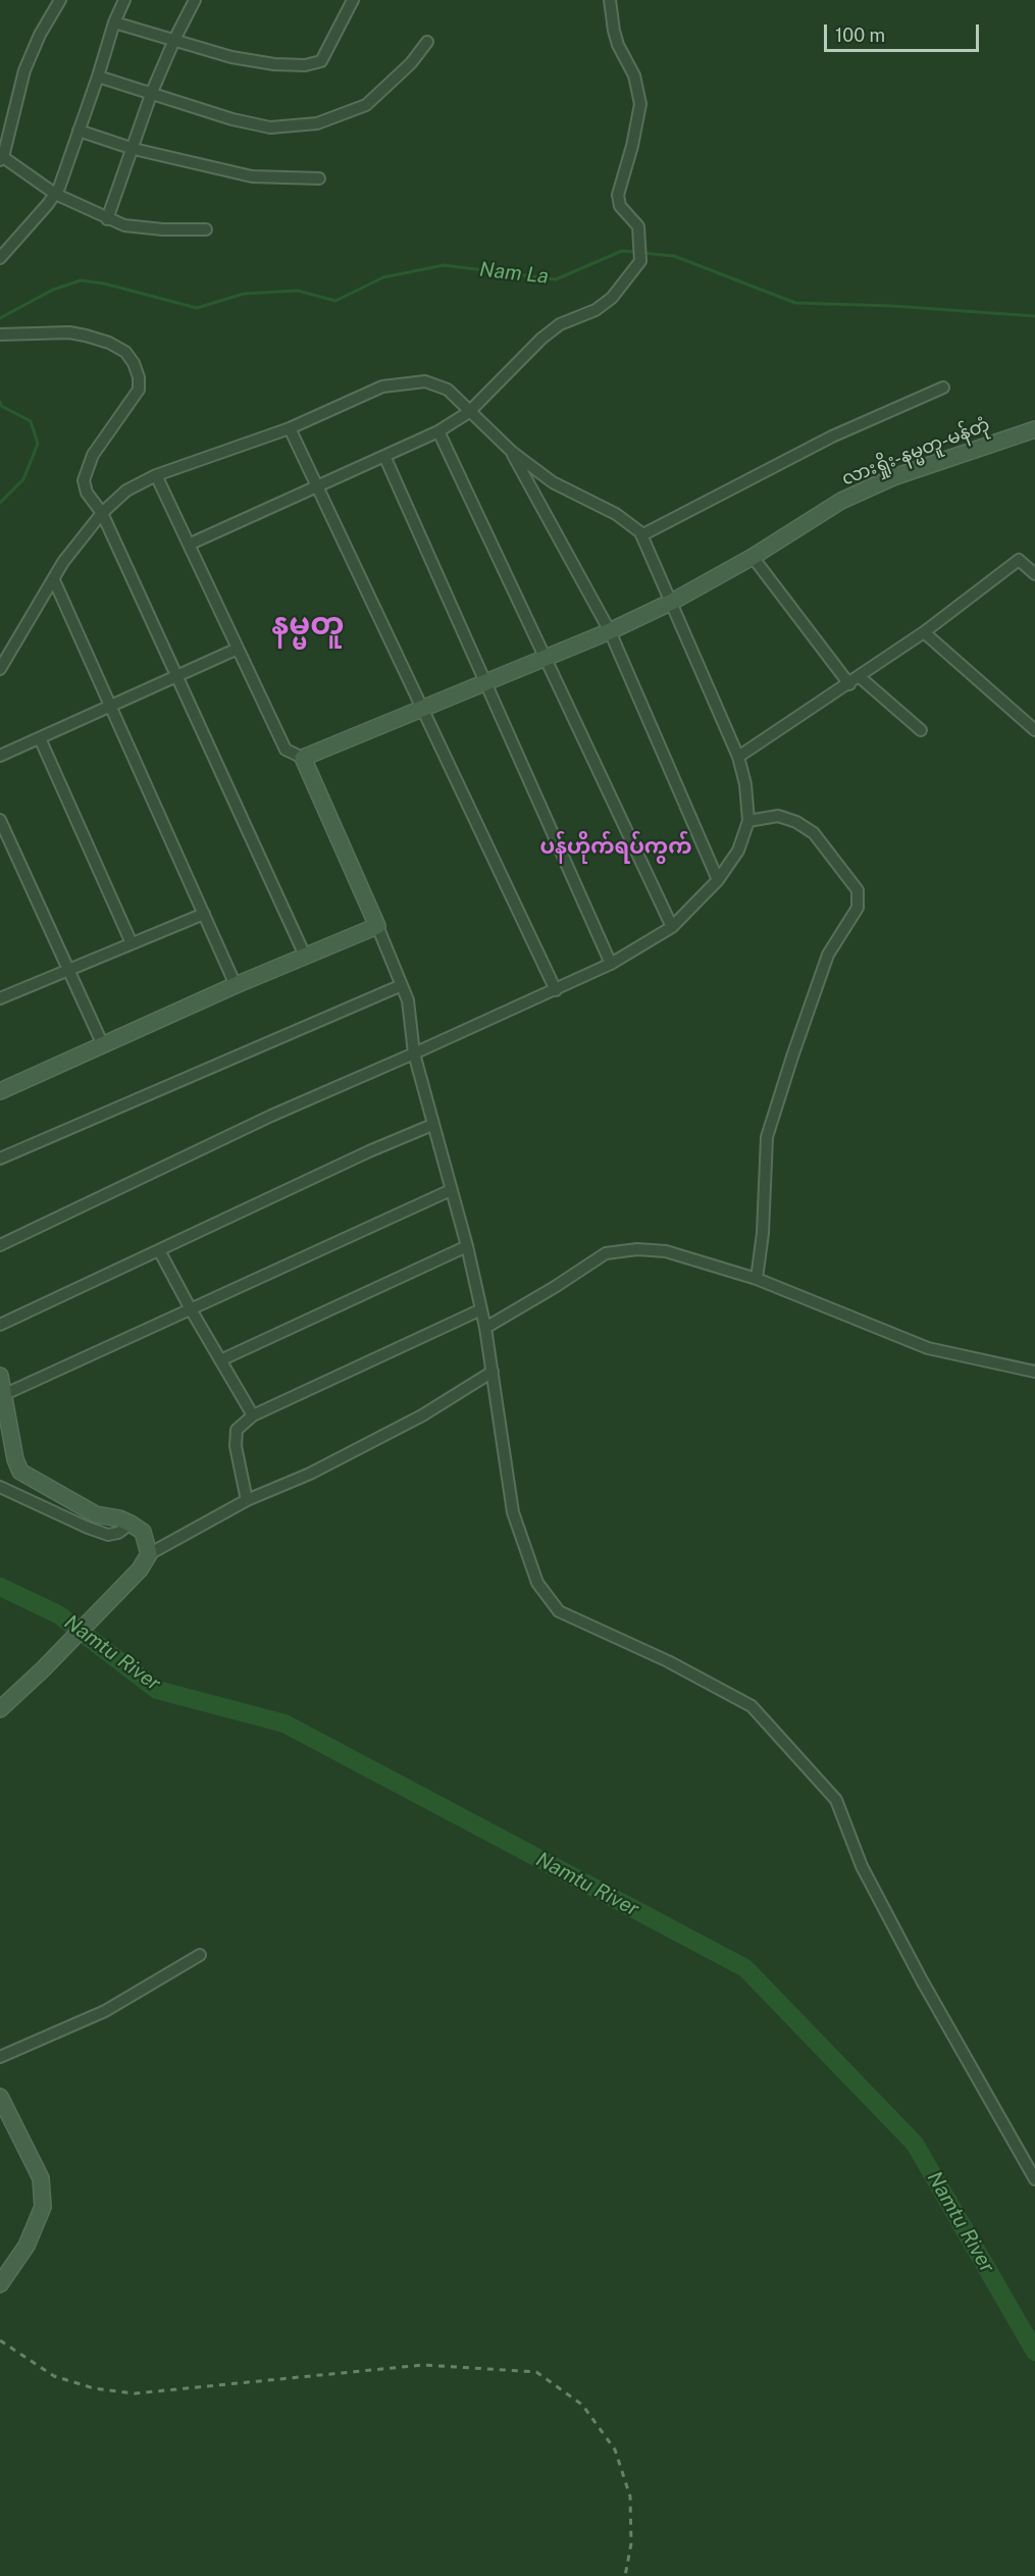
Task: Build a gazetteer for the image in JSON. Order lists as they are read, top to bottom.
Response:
{
  "streets": {
    "main road": ["လားရှိုး-နမ္မတူ-မန်တုံ"]
  },
  "districts": ["နမ္မတူ", "ပန်ဟိုက်ရပ်ကွက်"],
  "water": ["Nam La", "Namtu River"],
  "scale_bar": "100 m"
}
